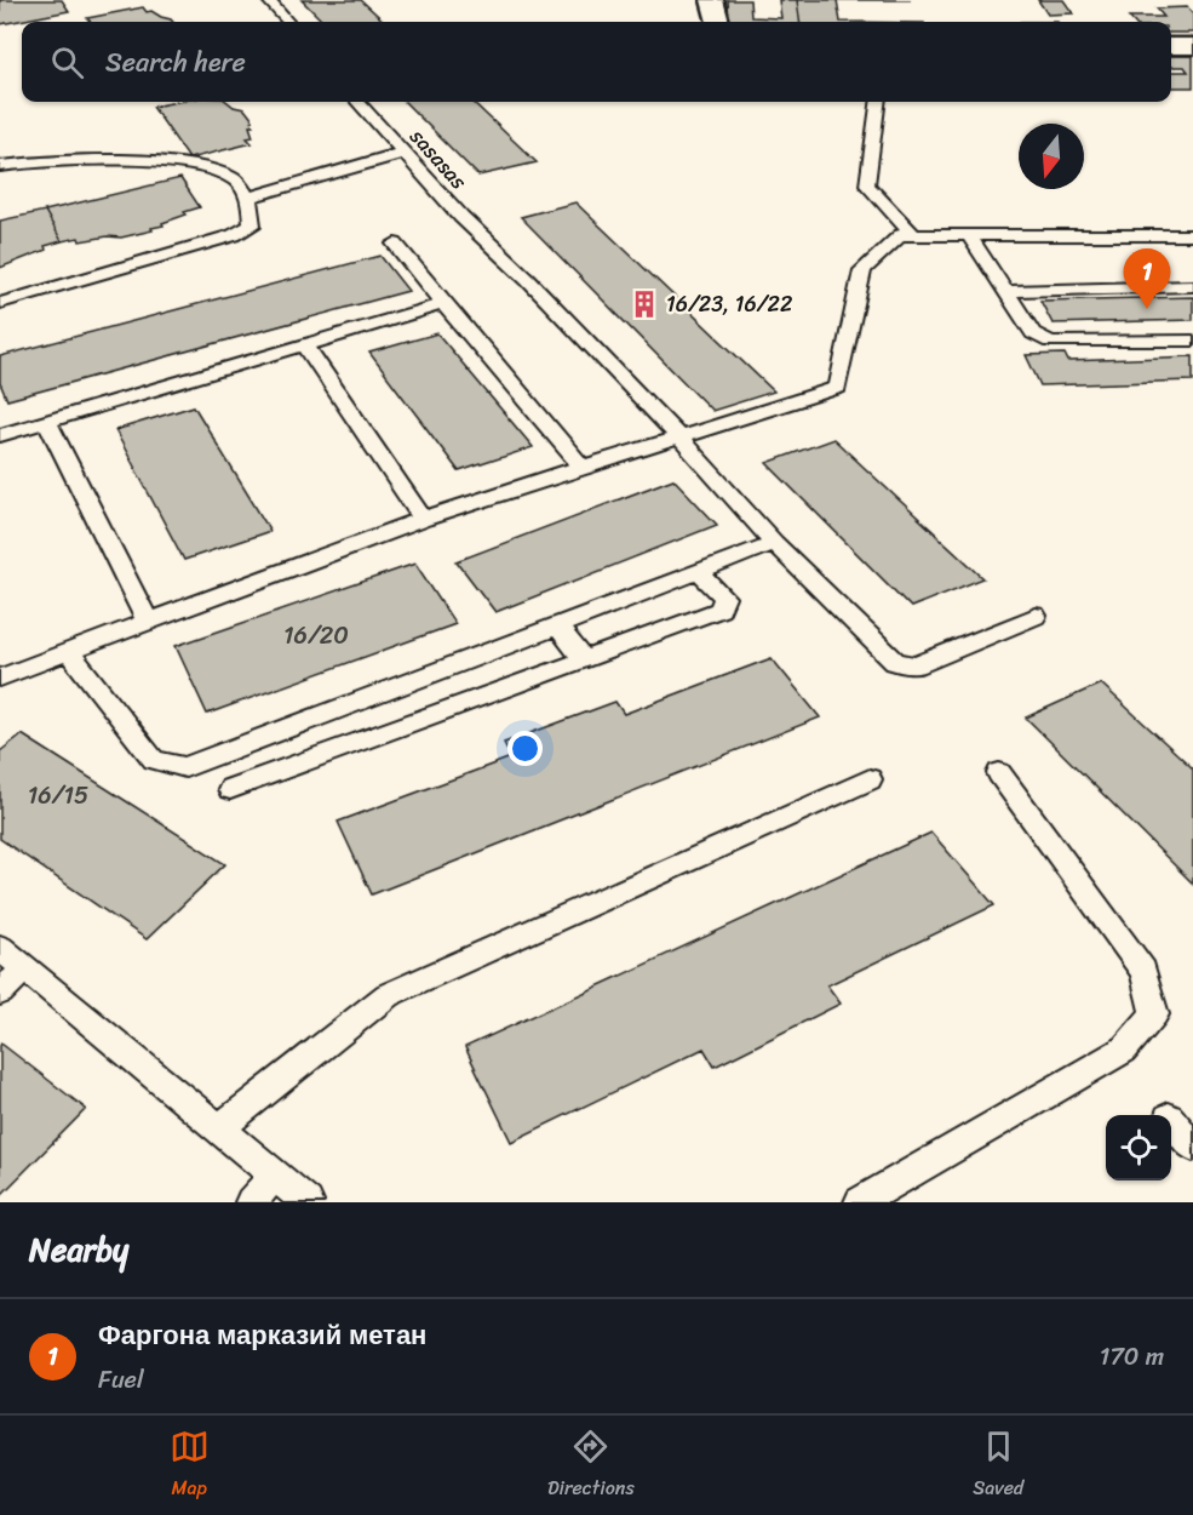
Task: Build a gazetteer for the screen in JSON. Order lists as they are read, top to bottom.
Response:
{
  "streets": {
    "lane": ["sasasas"]
  },
  "places": {
    "building": ["16/23, 16/22"]
  },
  "house_numbers": ["16/20", "16/15"],
  "north": "bottom",
  "page": {
    "search": "Search here",
    "pins": "1",
    "heading": "Nearby",
    "list": [
      {
        "mark": "1",
        "name": "Фаргона марказий метан",
        "note": "Fuel",
        "value": "170 m"
      }
    ],
    "nav": ["Map", "Directions", "Saved"]
  }
}
